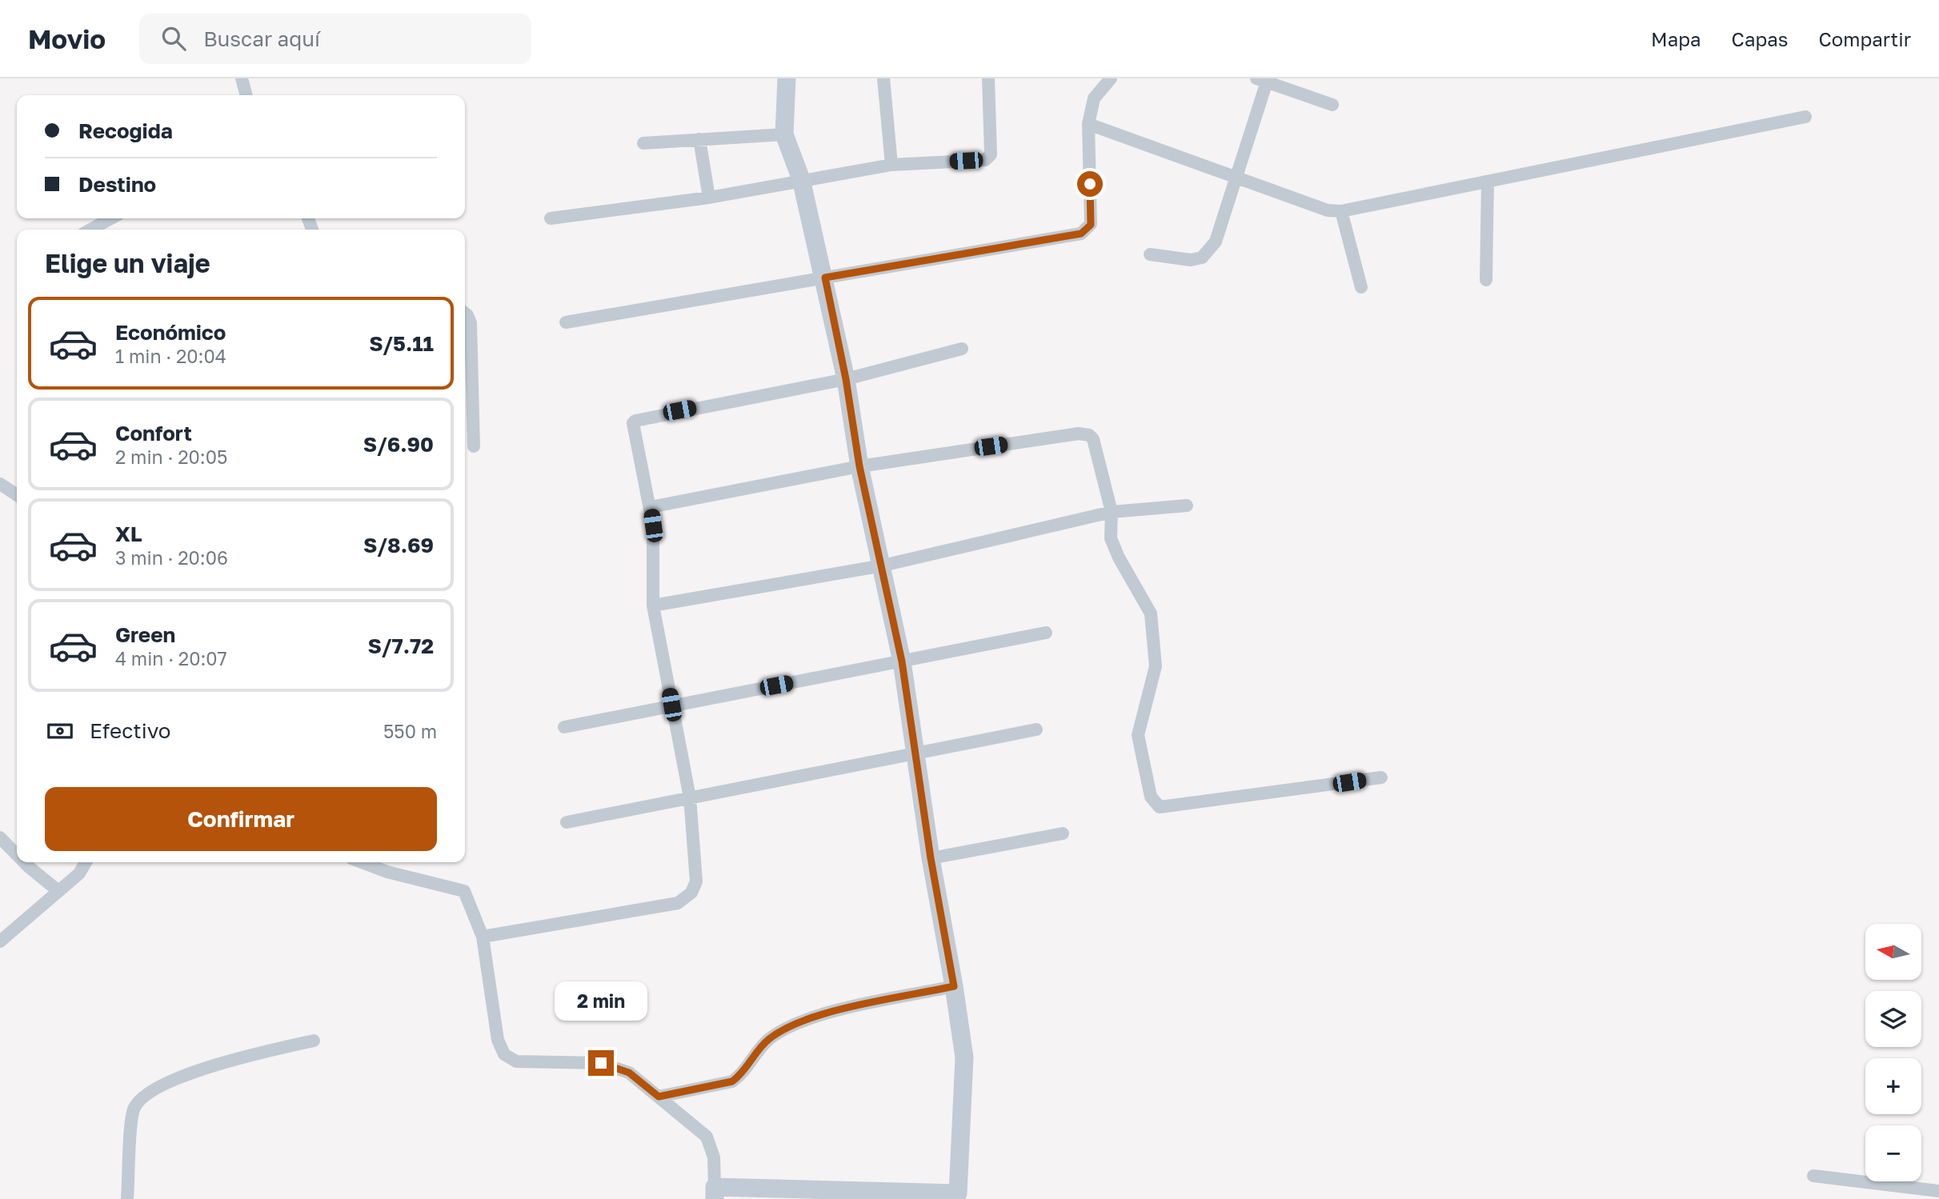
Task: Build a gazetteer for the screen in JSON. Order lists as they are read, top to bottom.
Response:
{
  "north": "left",
  "page": {
    "header": "Movio",
    "search": "Buscar aquí",
    "nav": ["Mapa", "Capas", "Compartir"],
    "banner": ["Recogida", "Destino"],
    "heading": "Elige un viaje",
    "list": [
      {
        "name": "Económico",
        "note": "1 min · 20:04",
        "value": "S/5.11"
      },
      {
        "name": "Confort",
        "note": "2 min · 20:05",
        "value": "S/6.90"
      },
      {
        "name": "XL",
        "note": "3 min · 20:06",
        "value": "S/8.69"
      },
      {
        "name": "Green",
        "note": "4 min · 20:07",
        "value": "S/7.72"
      }
    ],
    "pay": ["Efectivo", "550 m"],
    "buttons": "Confirmar",
    "map_buttons": ["+", "−"],
    "bubble": "2 min"
  }
}
